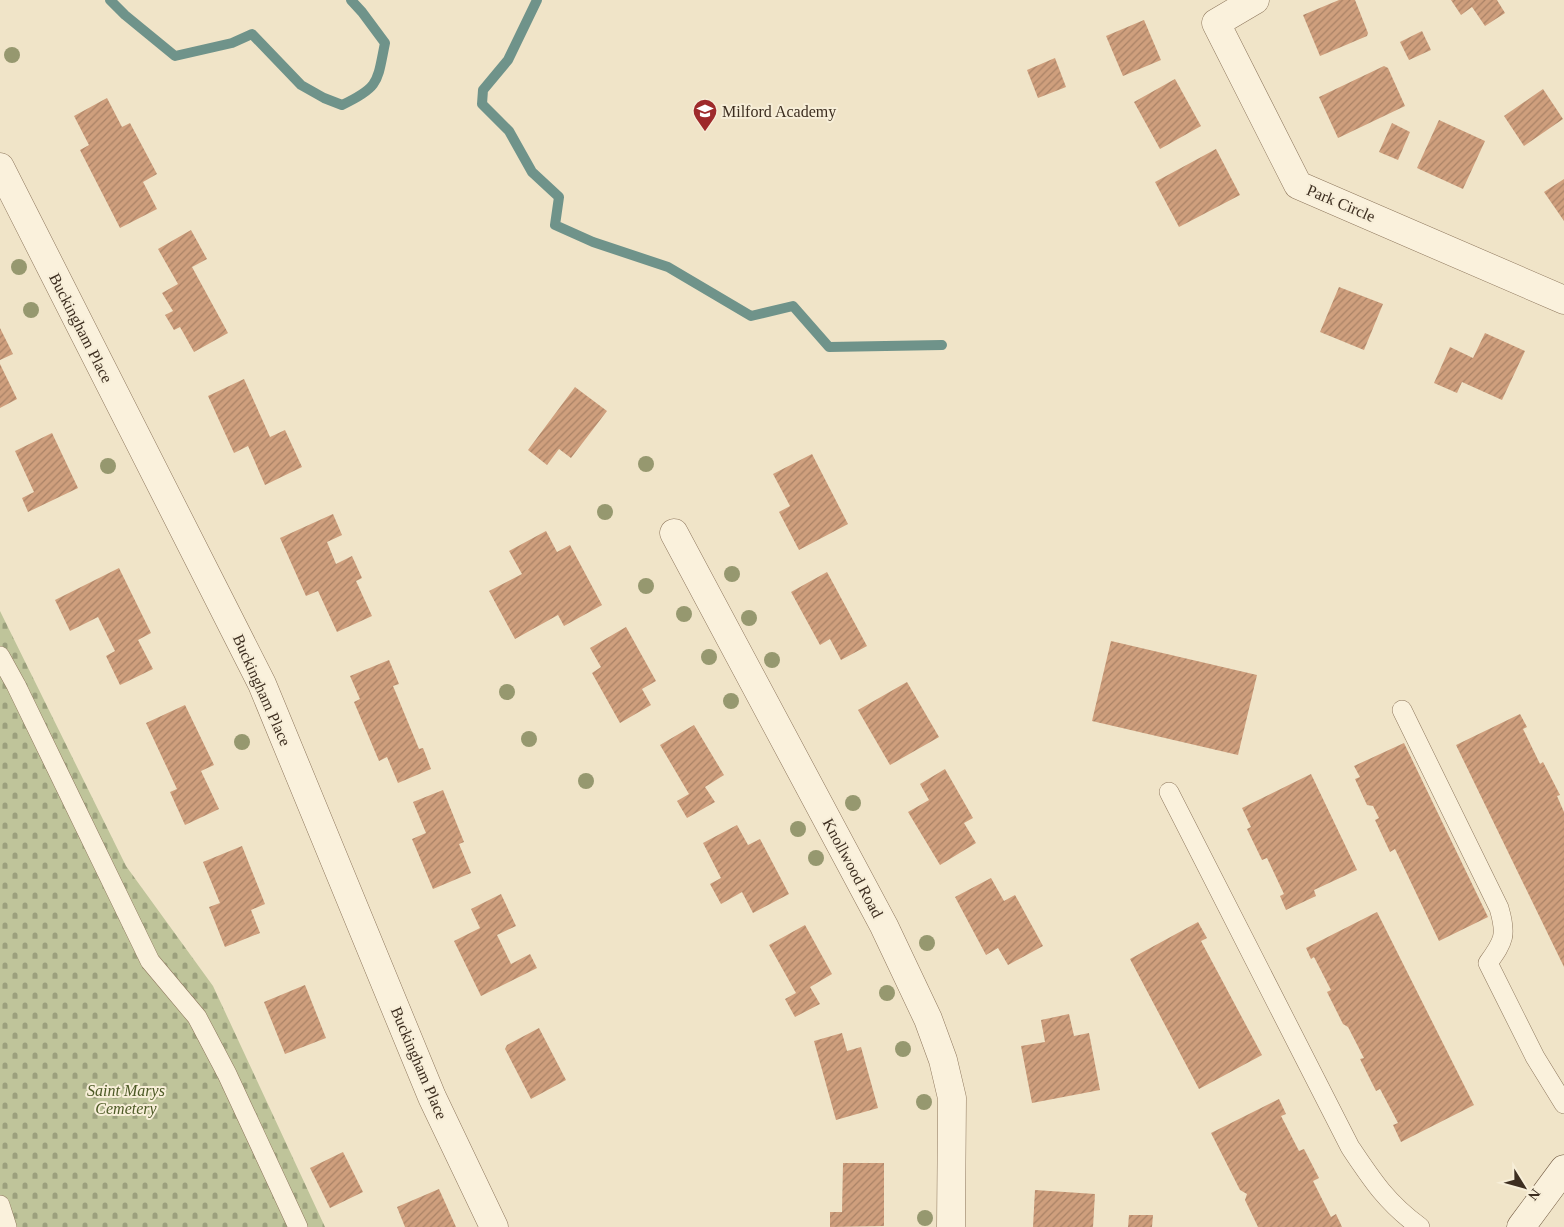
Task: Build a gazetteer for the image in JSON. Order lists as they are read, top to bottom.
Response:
{
  "streets": {
    "street": ["Park Circle", "Buckingham Place", "Knollwood Road"]
  },
  "parks": ["Saint Marys Cemetery"],
  "places": {
    "school or university": ["Milford Academy"]
  },
  "north": "bottom right"
}
